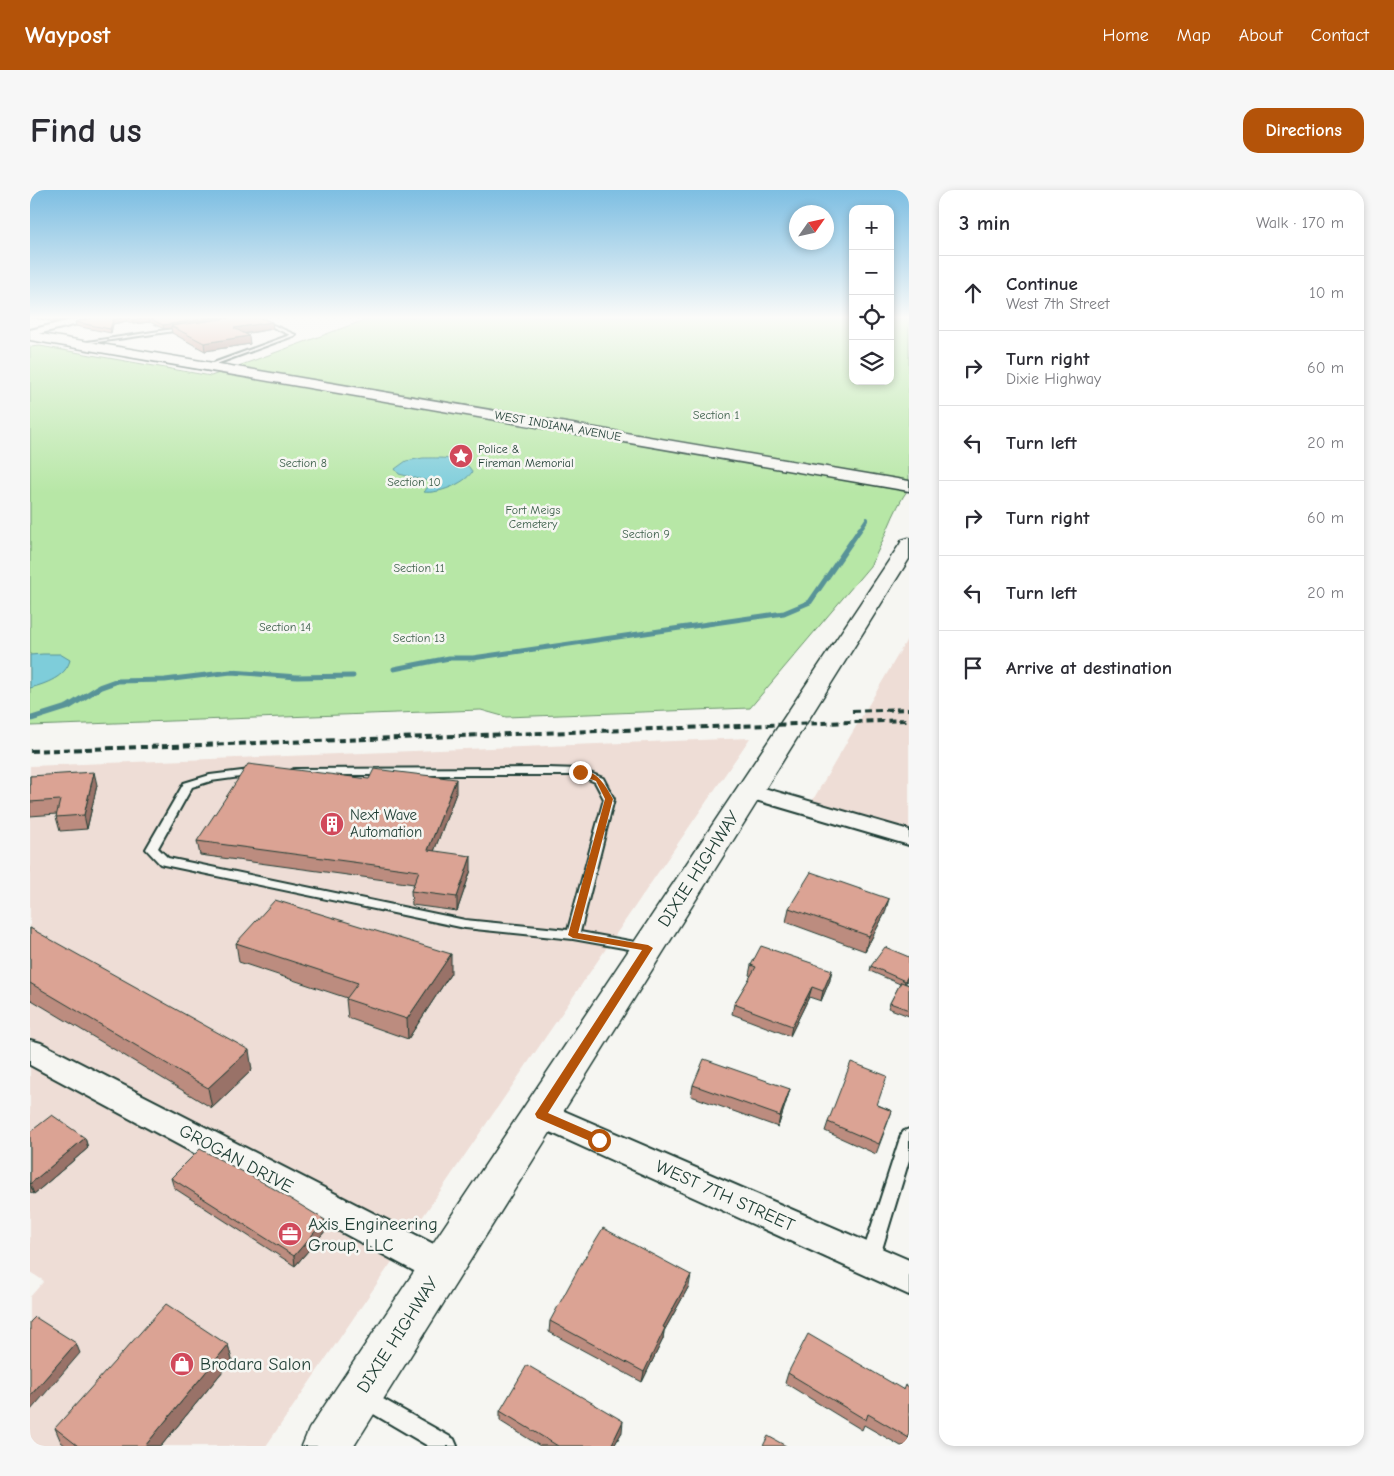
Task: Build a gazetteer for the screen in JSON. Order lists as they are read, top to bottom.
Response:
{
  "streets": {
    "main road": ["WEST INDIANA AVENUE", "DIXIE HIGHWAY"],
    "street": ["GROGAN DRIVE", "WEST 7TH STREET"]
  },
  "crossings": [
    ["DIXIE HIGHWAY", "GROGAN DRIVE"],
    ["DIXIE HIGHWAY", "WEST 7TH STREET"]
  ],
  "parks": [
    "Section 1",
    "Section 8",
    "Section 10",
    "Fort Meigs Cemetery",
    "Section 9",
    "Section 11",
    "Section 14",
    "Section 13"
  ],
  "places": {
    "place": ["Police & Fireman Memorial"],
    "building": ["Next Wave Automation"],
    "office": ["Axis Engineering Group, LLC"],
    "shop": ["Brodara Salon"]
  },
  "north": "top right",
  "page": {
    "header": "Waypost",
    "nav": [
      "Home",
      "Map",
      "About",
      "Contact"
    ],
    "buttons": "Directions",
    "title": "Find us",
    "heading": ["3 min", "Walk · 170 m"],
    "map_buttons": ["+", "−"],
    "list": [
      ["Continue", "West 7th Street", "10 m"],
      ["Turn right", "Dixie Highway", "60 m"],
      ["Turn left", "20 m"],
      ["Turn right", "60 m"],
      ["Turn left", "20 m"],
      "Arrive at destination"
    ]
  }
}
